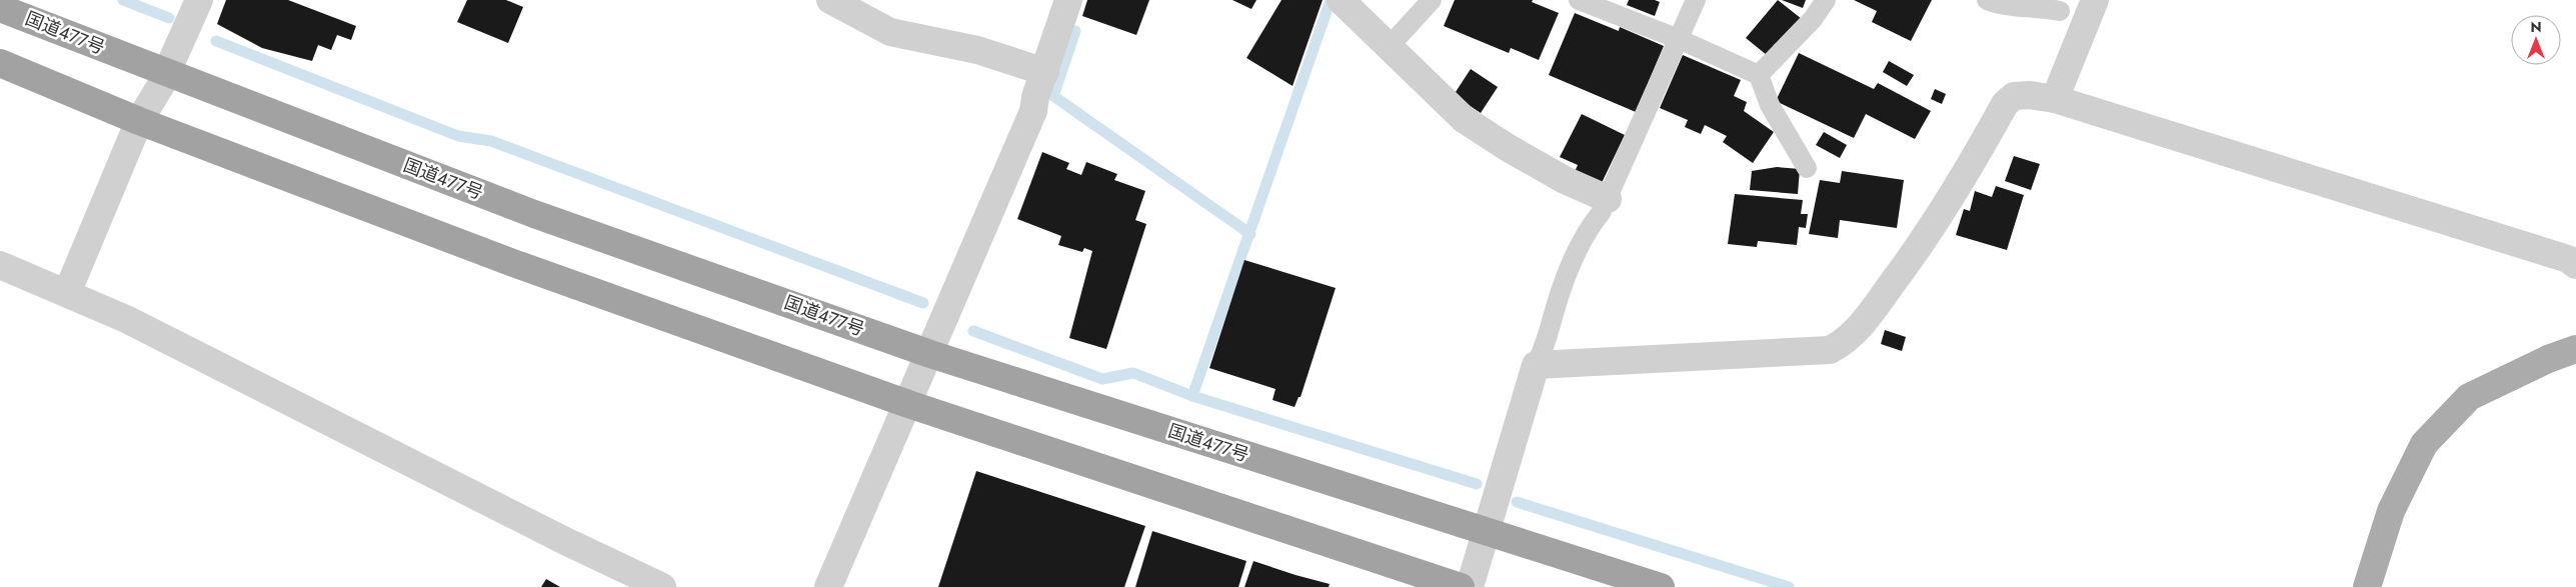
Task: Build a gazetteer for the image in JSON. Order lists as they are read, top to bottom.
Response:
{
  "streets": {
    "highway": ["国道477号"]
  },
  "north": "top"
}
